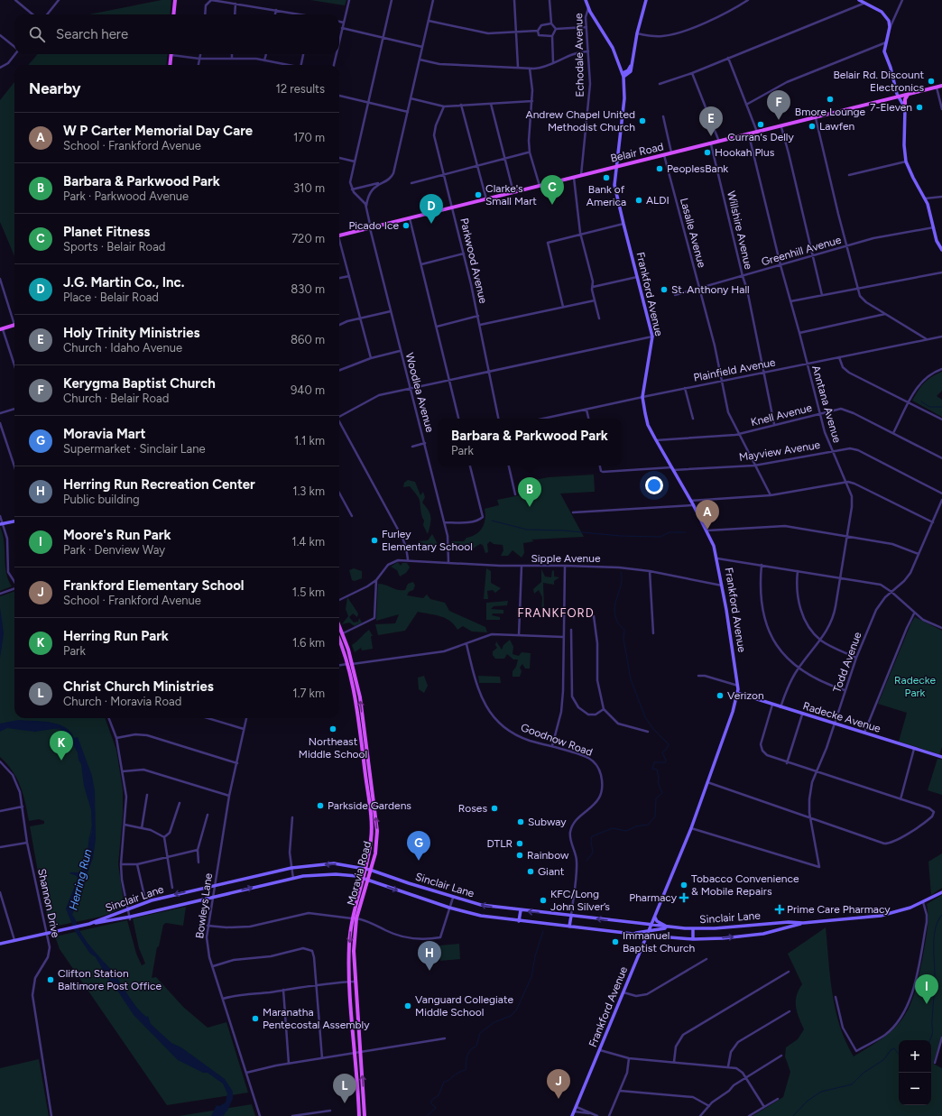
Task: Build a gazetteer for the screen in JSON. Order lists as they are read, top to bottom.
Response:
{
  "streets": {
    "main road": ["Belair Road", "Moravia Road"],
    "street": [
      "Echodale Avenue",
      "Willshire Avenue",
      "Lasalle Avenue",
      "Greenhill Avenue",
      "Parkwood Avenue",
      "Frankford Avenue",
      "Plainfield Avenue",
      "Woodlea Avenue",
      "Anntana Avenue",
      "Knell Avenue",
      "Mayview Avenue",
      "Sipple Avenue",
      "Todd Avenue",
      "Radecke Avenue",
      "Goodnow Road",
      "Sinclair Lane",
      "Shannon Drive",
      "Bowleys Lane"
    ]
  },
  "crossings": [
    ["Echodale Avenue", "Belair Road"],
    ["Echodale Avenue", "Frankford Avenue"],
    ["Belair Road", "Willshire Avenue"],
    ["Belair Road", "Lasalle Avenue"],
    ["Belair Road", "Parkwood Avenue"],
    ["Belair Road", "Frankford Avenue"],
    ["Belair Road", "Woodlea Avenue"],
    ["Belair Road", "Anntana Avenue"],
    ["Willshire Avenue", "Greenhill Avenue"],
    ["Willshire Avenue", "Plainfield Avenue"],
    ["Willshire Avenue", "Knell Avenue"],
    ["Lasalle Avenue", "Greenhill Avenue"],
    ["Lasalle Avenue", "Plainfield Avenue"],
    ["Lasalle Avenue", "Knell Avenue"],
    ["Lasalle Avenue", "Mayview Avenue"],
    ["Greenhill Avenue", "Anntana Avenue"],
    ["Frankford Avenue", "Plainfield Avenue"],
    ["Frankford Avenue", "Knell Avenue"],
    ["Frankford Avenue", "Mayview Avenue"],
    ["Frankford Avenue", "Sipple Avenue"],
    ["Frankford Avenue", "Todd Avenue"],
    ["Frankford Avenue", "Radecke Avenue"],
    ["Frankford Avenue", "Sinclair Lane"],
    ["Plainfield Avenue", "Anntana Avenue"],
    ["Woodlea Avenue", "Sipple Avenue"],
    ["Anntana Avenue", "Knell Avenue"],
    ["Anntana Avenue", "Mayview Avenue"],
    ["Anntana Avenue", "Radecke Avenue"],
    ["Todd Avenue", "Radecke Avenue"],
    ["Goodnow Road", "Sinclair Lane"],
    ["Moravia Road", "Sinclair Lane"],
    ["Sinclair Lane", "Shannon Drive"],
    ["Sinclair Lane", "Bowleys Lane"]
  ],
  "districts": ["FRANKFORD"],
  "water": ["Herring Run"],
  "parks": ["Radecke Park"],
  "places": {
    "other": [
      "Belair Rd. Discount Electronics",
      "Bmore Lounge",
      "7-Eleven",
      "Andrew Chapel United Methodist Church",
      "Curran's Delly",
      "Lawfen",
      "Hookah Plus",
      "PeoplesBank",
      "Bank of America",
      "Clarke's Small Mart",
      "ALDI",
      "Picado Ice",
      "St. Anthony Hall",
      "Furley Elementary School",
      "Verizon",
      "Northeast Middle School",
      "Parkside Gardens",
      "Roses",
      "Subway",
      "DTLR",
      "Rainbow",
      "Giant",
      "Tobacco Convenience & Mobile Repairs",
      "KFC/Long John Silver’s",
      "Immanuel Baptist Church",
      "Clifton Station Baltimore Post Office",
      "Vanguard Collegiate Middle School",
      "Maranatha Pentecostal Assembly"
    ],
    "health": ["Pharmacy", "Prime Care Pharmacy"]
  },
  "page": {
    "search": "Search here",
    "heading": ["Nearby", "12 results"],
    "pins": [
      "F",
      "E",
      "C",
      "D",
      "B",
      "A",
      "K",
      "G",
      "H",
      "I",
      "J",
      "L"
    ],
    "list": [
      {
        "mark": "A",
        "name": "W P Carter Memorial Day Care",
        "note": "School · Frankford Avenue",
        "value": "170 m"
      },
      {
        "mark": "B",
        "name": "Barbara & Parkwood Park",
        "note": "Park · Parkwood Avenue",
        "value": "310 m"
      },
      {
        "mark": "C",
        "name": "Planet Fitness",
        "note": "Sports · Belair Road",
        "value": "720 m"
      },
      {
        "mark": "D",
        "name": "J.G. Martin Co., Inc.",
        "note": "Place · Belair Road",
        "value": "830 m"
      },
      {
        "mark": "E",
        "name": "Holy Trinity Ministries",
        "note": "Church · Idaho Avenue",
        "value": "860 m"
      },
      {
        "mark": "F",
        "name": "Kerygma Baptist Church",
        "note": "Church · Belair Road",
        "value": "940 m"
      },
      {
        "mark": "G",
        "name": "Moravia Mart",
        "note": "Supermarket · Sinclair Lane",
        "value": "1.1 km"
      },
      {
        "mark": "H",
        "name": "Herring Run Recreation Center",
        "note": "Public building",
        "value": "1.3 km"
      },
      {
        "mark": "I",
        "name": "Moore's Run Park",
        "note": "Park · Denview Way",
        "value": "1.4 km"
      },
      {
        "mark": "J",
        "name": "Frankford Elementary School",
        "note": "School · Frankford Avenue",
        "value": "1.5 km"
      },
      {
        "mark": "K",
        "name": "Herring Run Park",
        "note": "Park",
        "value": "1.6 km"
      },
      {
        "mark": "L",
        "name": "Christ Church Ministries",
        "note": "Church · Moravia Road",
        "value": "1.7 km"
      }
    ],
    "popup": ["Barbara & Parkwood Park", "Park"],
    "map_buttons": ["+", "−"]
  }
}
